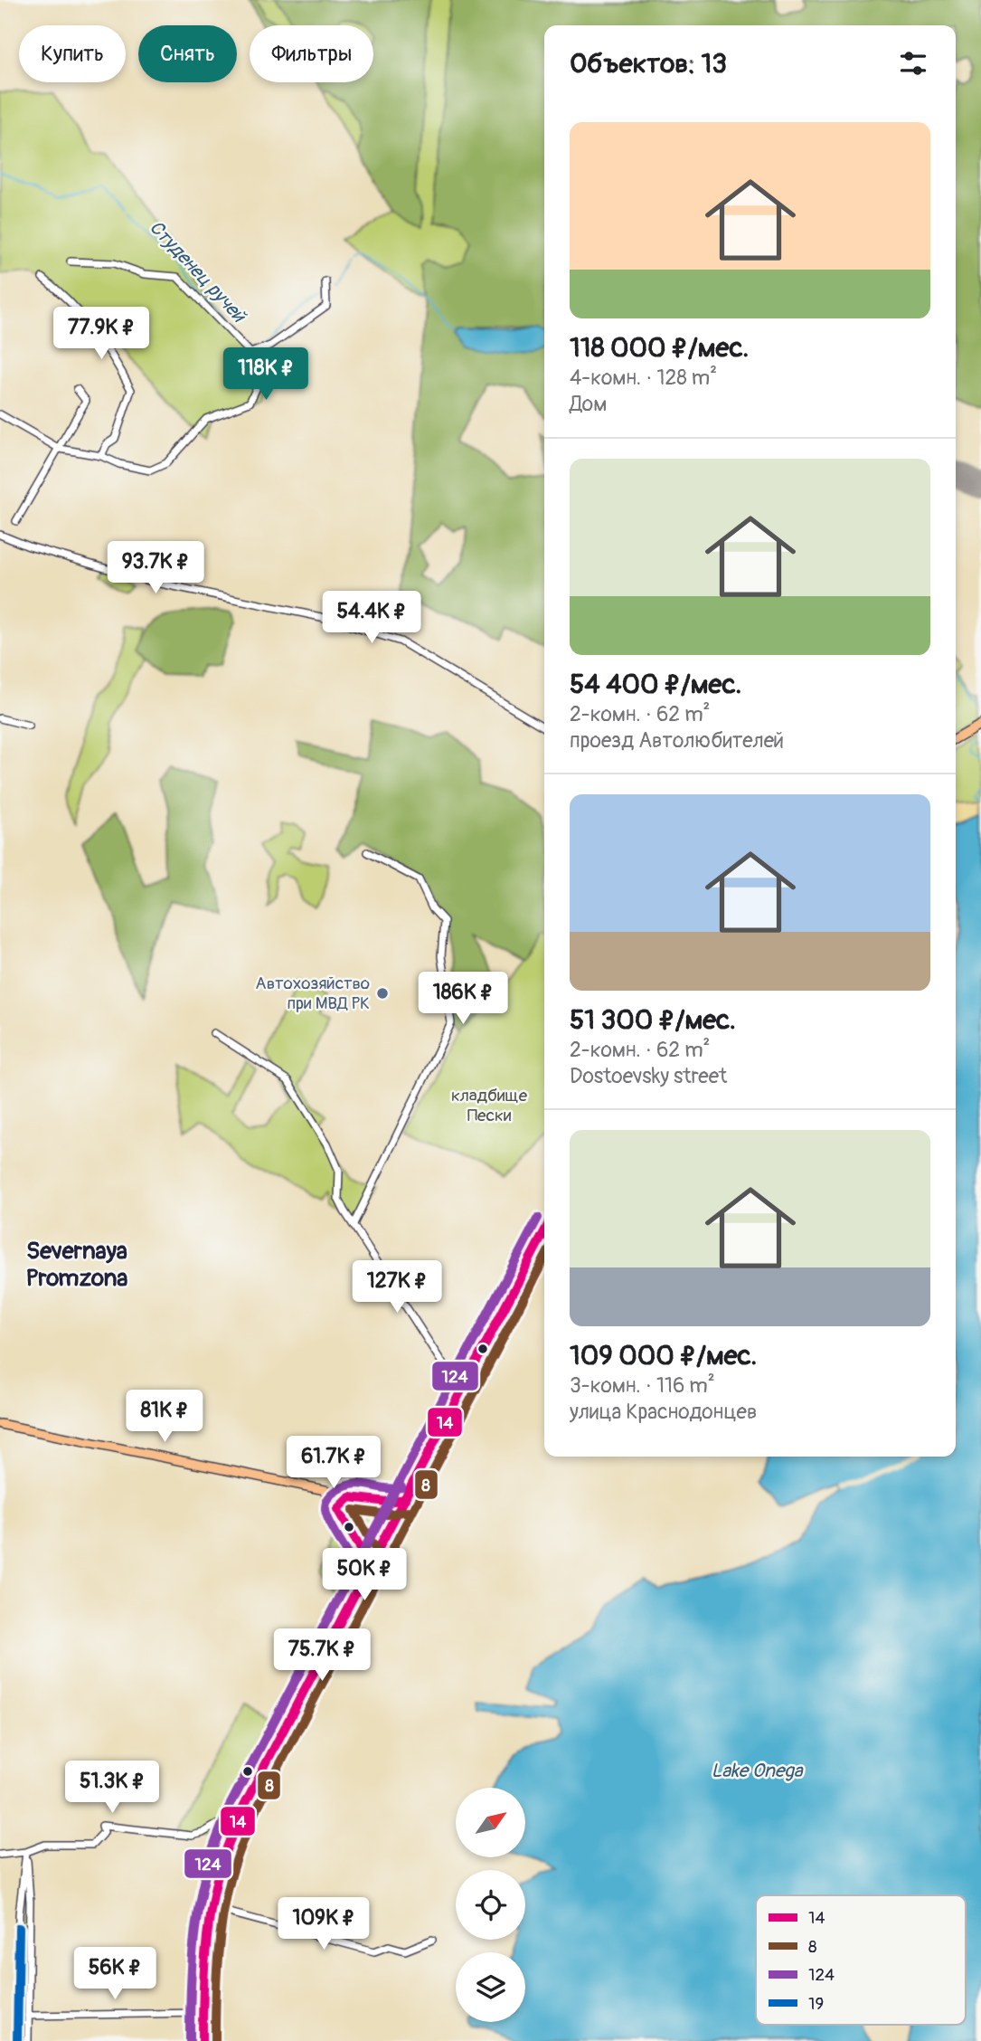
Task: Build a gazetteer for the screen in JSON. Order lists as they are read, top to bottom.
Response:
{
  "districts": ["Severnaya Promzona"],
  "water": ["Студенец ручей", "Lake Onega"],
  "parks": ["кладбище Пески"],
  "places": ["Автохозяйство при МВД РК"],
  "lines": [
    "transit line 124",
    "transit line 14",
    "transit line 8",
    "transit line 19"
  ],
  "legend": [
    "14",
    "8",
    "124",
    "19"
  ],
  "north": "top right",
  "page": {
    "chip": ["Купить", "Снять", "Фильтры"],
    "heading": "Объектов: 13",
    "list": [
      {
        "name": "118 000 ₽/мес.",
        "note": "4-комн. · 128 m² · Дом"
      },
      {
        "name": "54 400 ₽/мес.",
        "note": "2-комн. · 62 m² · проезд Автолюбителей"
      },
      {
        "name": "51 300 ₽/мес.",
        "note": "2-комн. · 62 m² · Dostoevsky street"
      },
      {
        "name": "109 000 ₽/мес.",
        "note": "3-комн. · 116 m² · улица Краснодонцев"
      }
    ],
    "price": [
      "77.9K ₽",
      "118K ₽",
      "93.7K ₽",
      "54.4K ₽",
      "186K ₽",
      "127K ₽",
      "81K ₽",
      "61.7K ₽",
      "50K ₽",
      "75.7K ₽",
      "51.3K ₽",
      "109K ₽",
      "56K ₽"
    ]
  }
}
